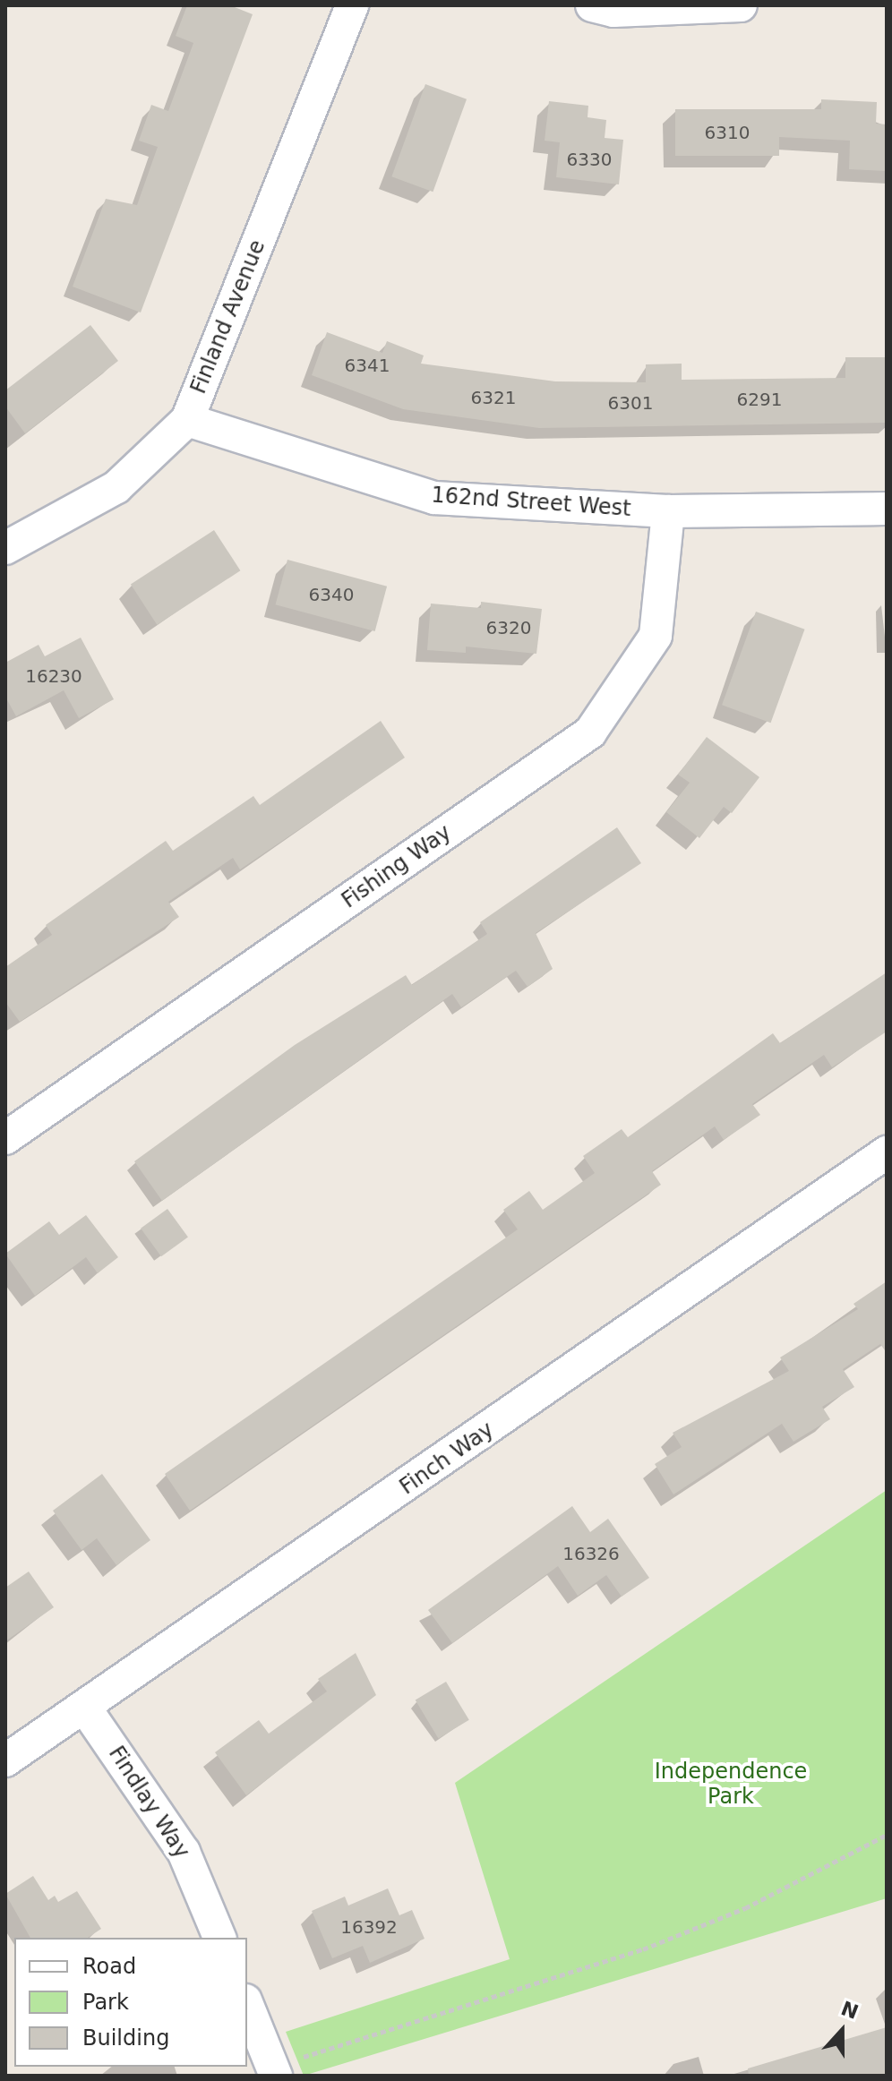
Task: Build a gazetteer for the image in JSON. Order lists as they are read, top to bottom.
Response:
{
  "streets": {
    "street": [
      "Finland Avenue",
      "162nd Street West",
      "Fishing Way",
      "Finch Way",
      "Findlay Way"
    ]
  },
  "crossings": [
    ["Finland Avenue", "162nd Street West"],
    ["162nd Street West", "Fishing Way"],
    ["Finch Way", "Findlay Way"]
  ],
  "parks": ["Independence Park"],
  "house_numbers": [
    "6310",
    "6330",
    "6341",
    "6321",
    "6291",
    "6301",
    "6340",
    "6320",
    "16230",
    "16326",
    "16392"
  ],
  "legend": ["Road", "Park", "Building"],
  "north": "top"
}
